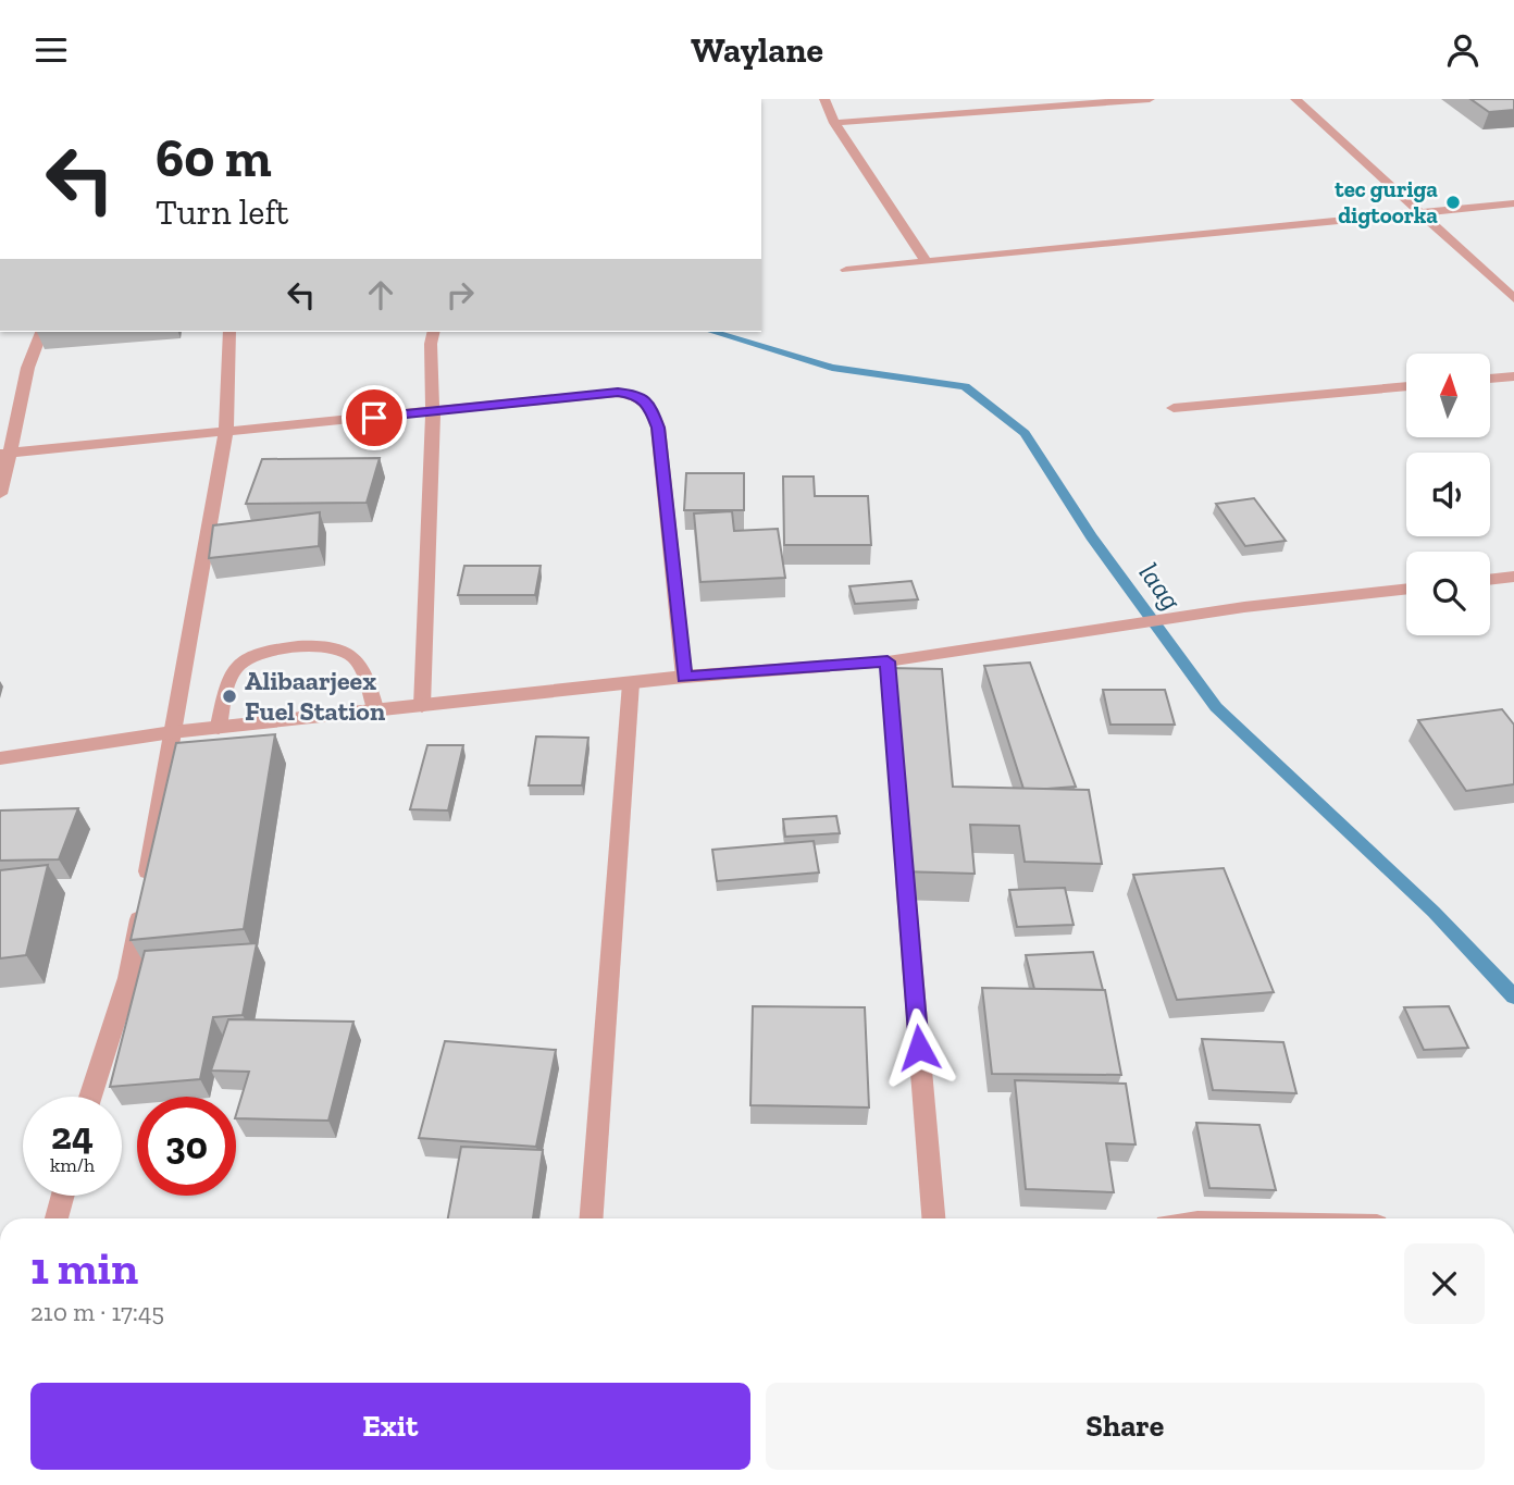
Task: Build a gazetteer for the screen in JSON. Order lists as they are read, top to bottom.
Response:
{
  "water": ["laag"],
  "places": ["tec guriga digtoorka", "Alibaarjeex Fuel Station"],
  "north": "top",
  "page": {
    "header": "Waylane",
    "turn": ["60 m", "Turn left"],
    "speed": "24 km/h",
    "limit": "30",
    "heading": ["1 min", "210 m · 17:45"],
    "buttons": ["Exit", "Share"]
  }
}
